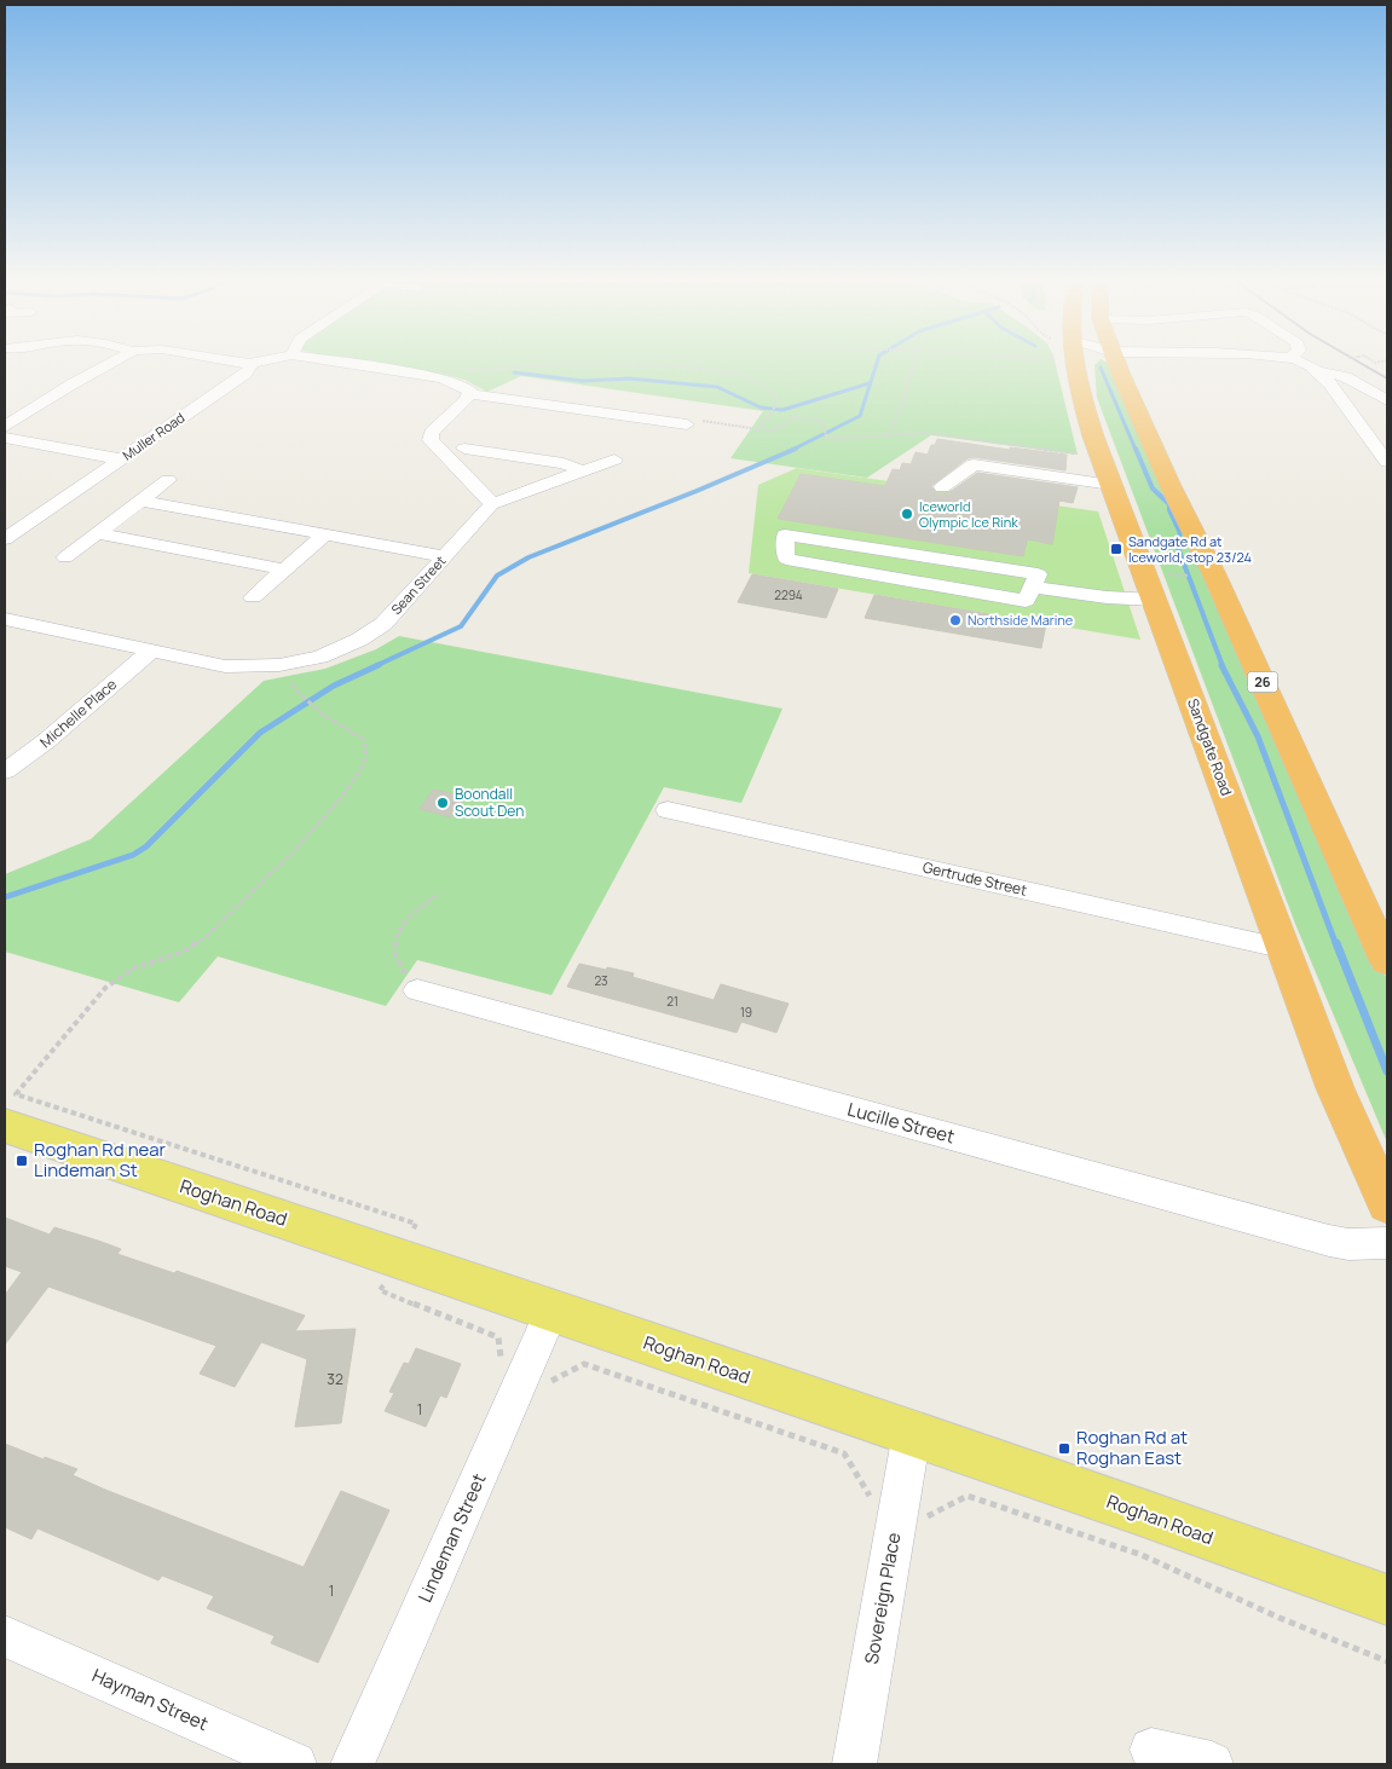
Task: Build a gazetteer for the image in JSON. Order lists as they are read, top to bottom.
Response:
{
  "streets": {
    "highway": ["26", "Sandgate Road"],
    "main road": ["Roghan Road"],
    "street": [
      "Muller Road",
      "Sean Street",
      "Michelle Place",
      "Gertrude Street",
      "Lucille Street",
      "Lindeman Street",
      "Sovereign Place",
      "Hayman Street"
    ]
  },
  "crossings": [
    ["Sean Street", "Michelle Place"],
    ["Sandgate Road", "Gertrude Street"],
    ["Roghan Road", "Lindeman Street"],
    ["Roghan Road", "Sovereign Place"]
  ],
  "places": {
    "other": ["Iceworld Olympic Ice Rink", "Northside Marine", "Boondall Scout Den"],
    "transit": ["Sandgate Rd at Iceworld, stop 23/24", "Roghan Rd near Lindeman St", "Roghan Rd at Roghan East"]
  },
  "house_numbers": [
    "2294",
    "23",
    "21",
    "19",
    "32",
    "1",
    "1"
  ]
}
